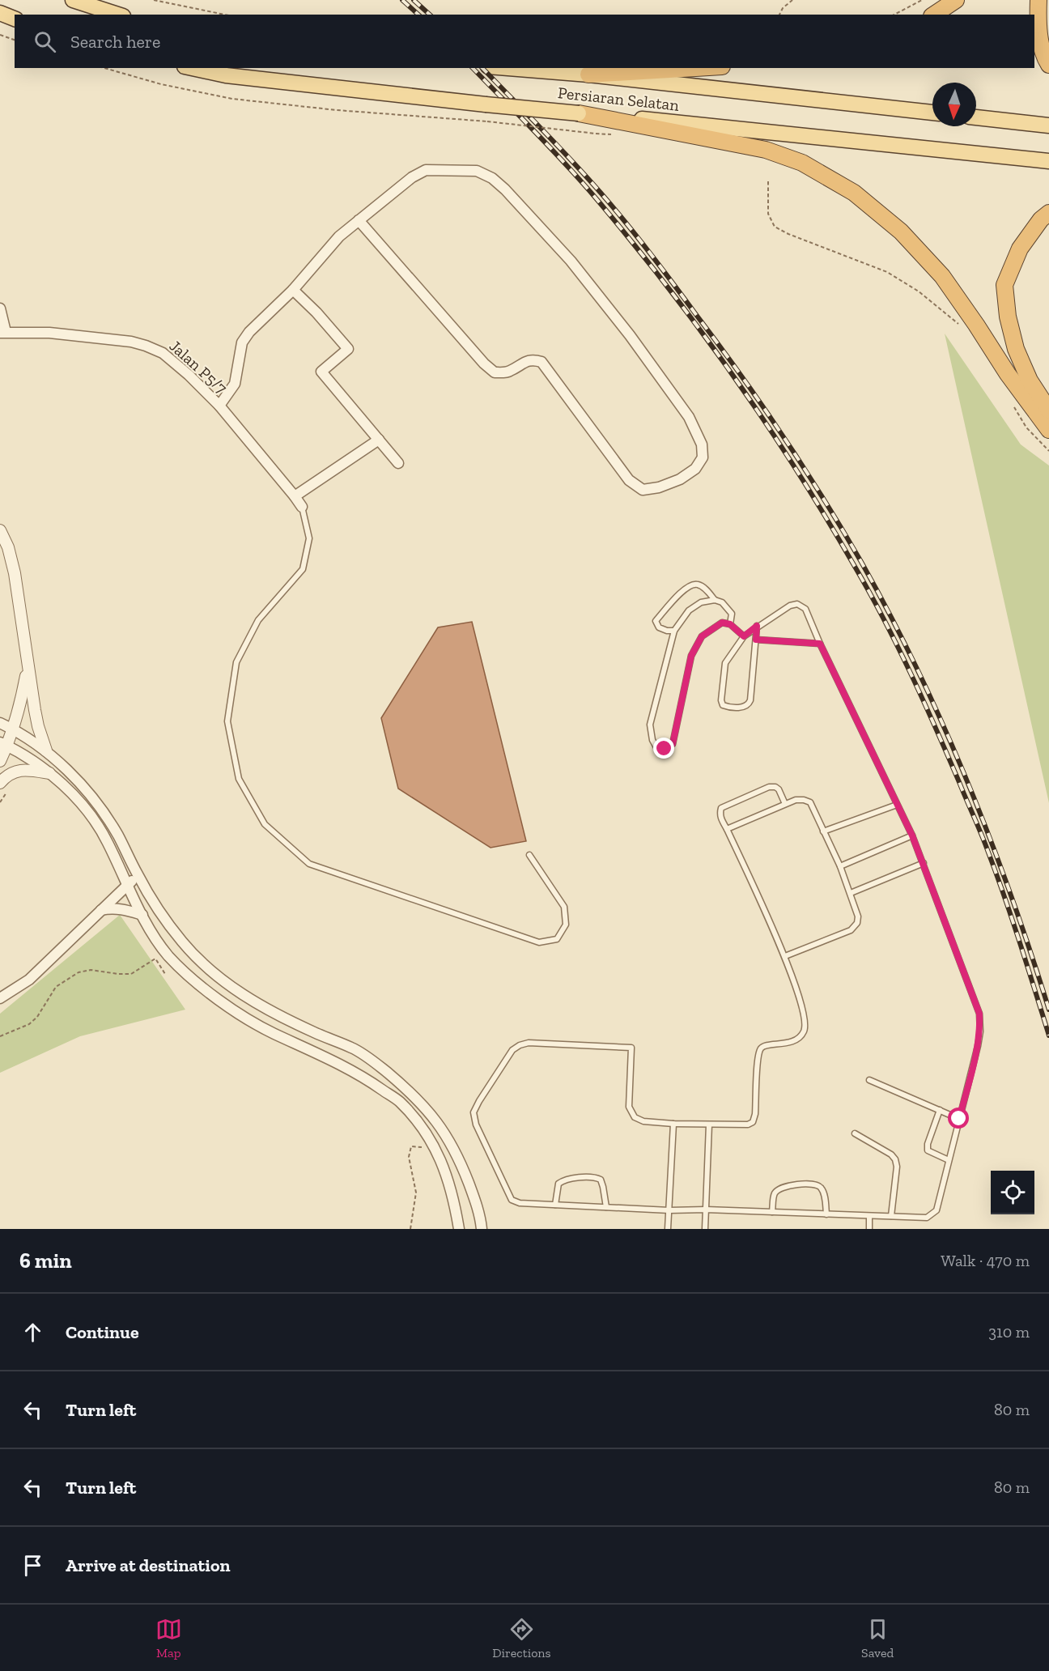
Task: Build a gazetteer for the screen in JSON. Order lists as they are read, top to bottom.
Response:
{
  "streets": {
    "main road": ["Persiaran Selatan"],
    "street": ["Jalan P5/7"]
  },
  "north": "bottom",
  "page": {
    "search": "Search here",
    "heading": ["6 min", "Walk · 470 m"],
    "list": [
      ["Continue", "310 m"],
      ["Turn left", "80 m"],
      ["Turn left", "80 m"],
      "Arrive at destination"
    ],
    "nav": ["Map", "Directions", "Saved"]
  }
}
